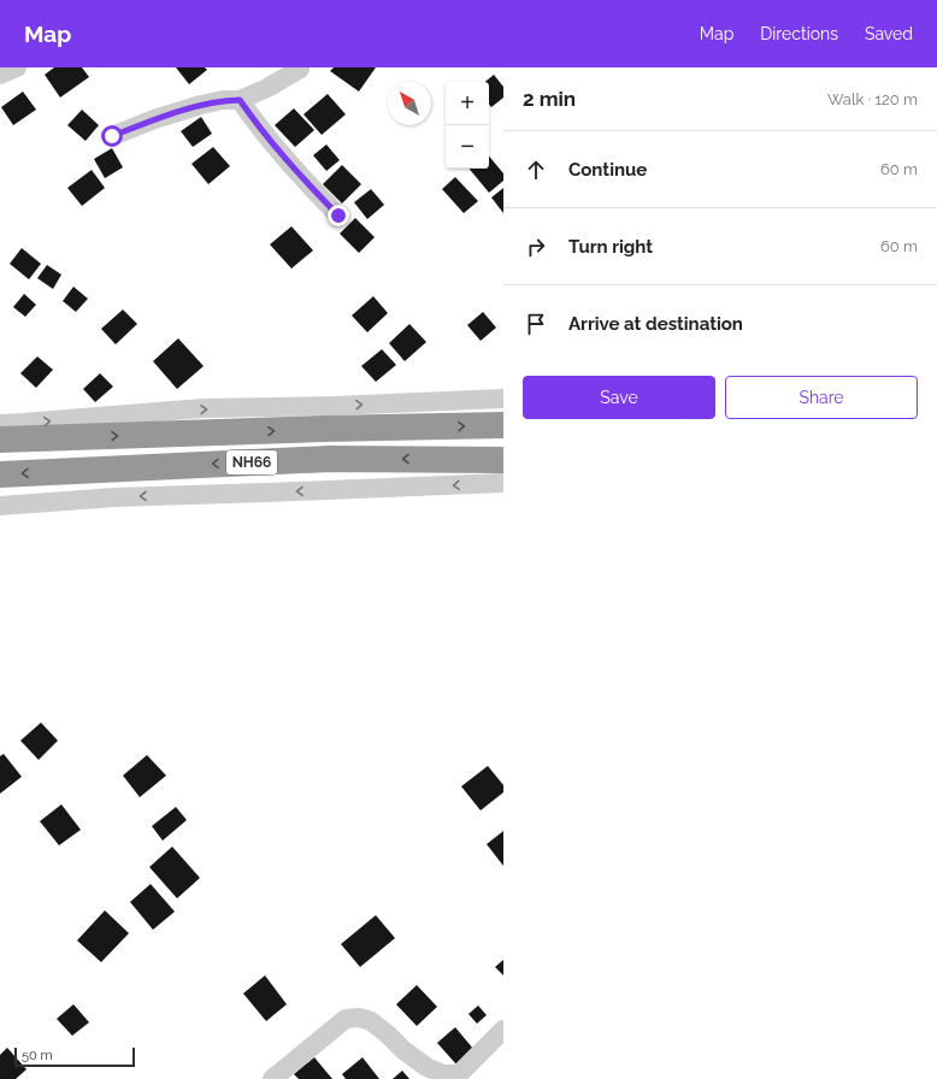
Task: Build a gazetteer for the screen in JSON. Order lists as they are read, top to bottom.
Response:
{
  "streets": {
    "highway": ["NH66"]
  },
  "scale_bar": "50 m",
  "north": "top left",
  "page": {
    "header": "Map",
    "nav": ["Map", "Directions", "Saved"],
    "heading": ["2 min", "Walk · 120 m"],
    "map_buttons": ["+", "−"],
    "list": [
      ["Continue", "60 m"],
      ["Turn right", "60 m"],
      "Arrive at destination"
    ],
    "buttons": ["Save", "Share"],
    "scale": "50 m"
  }
}
